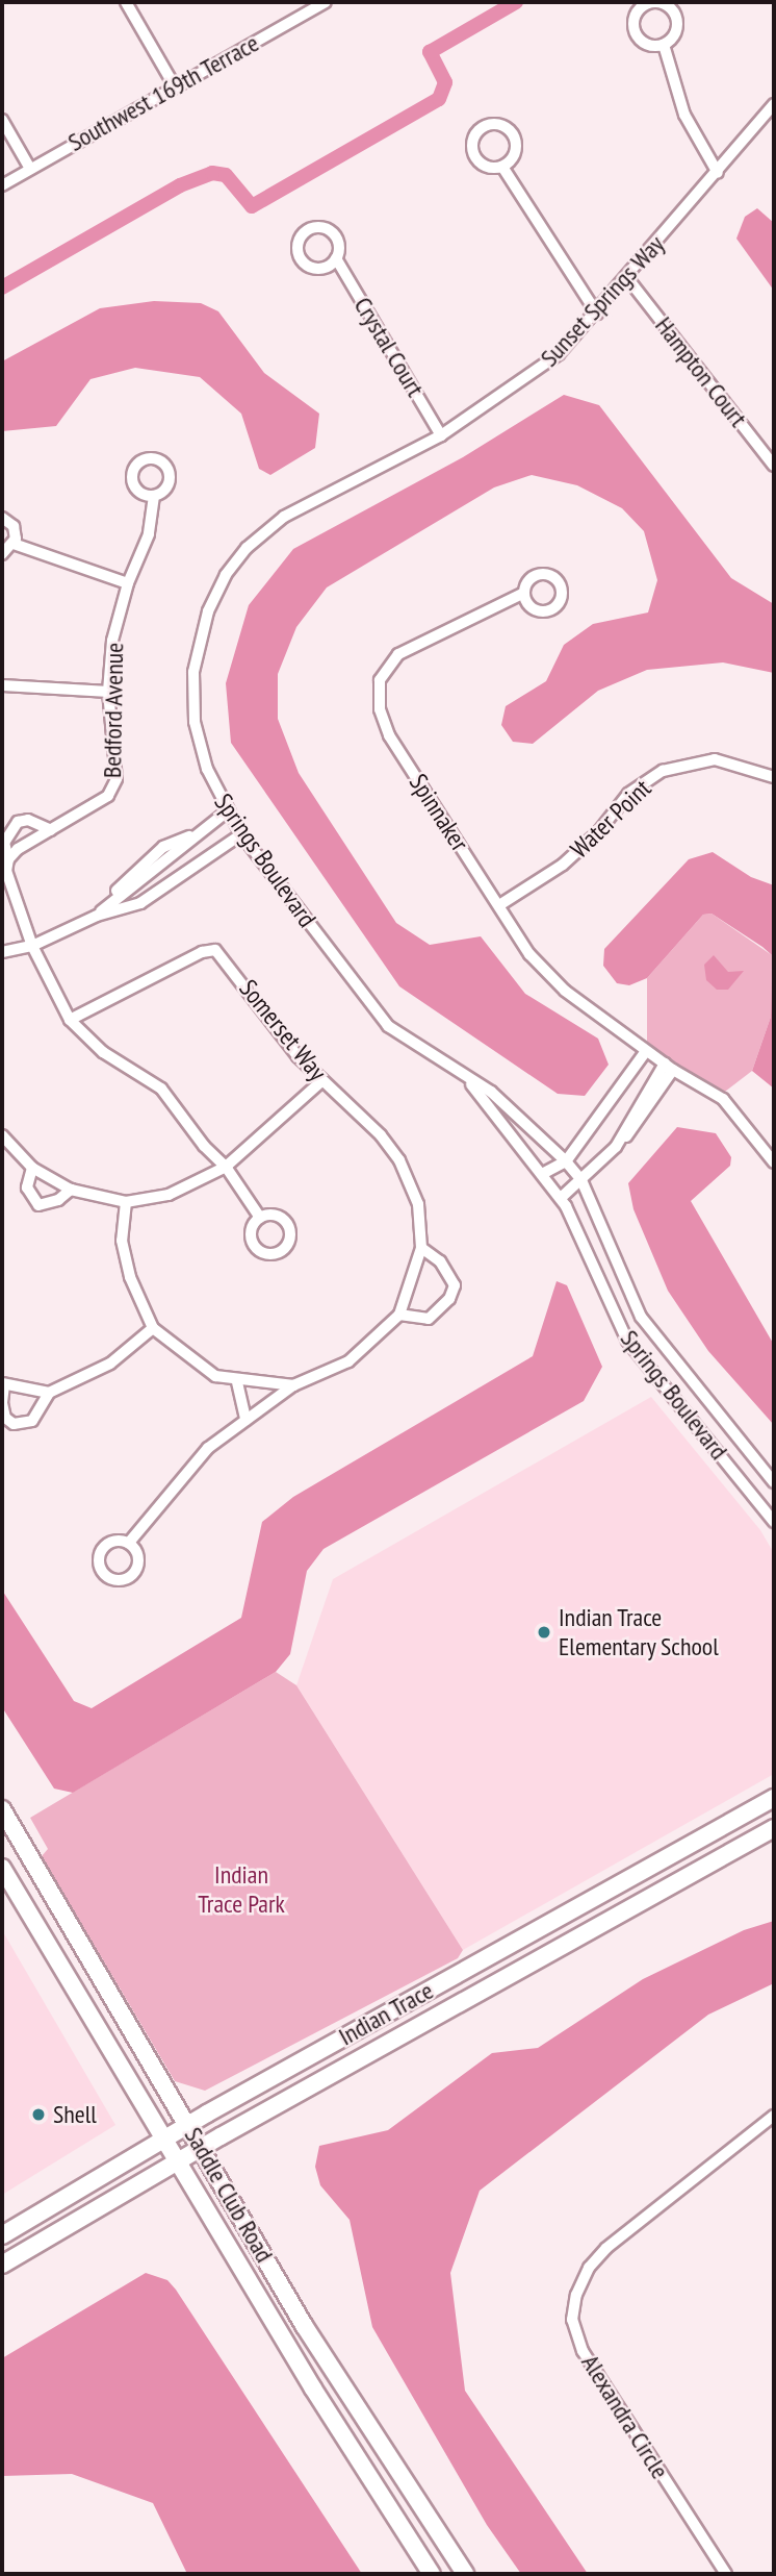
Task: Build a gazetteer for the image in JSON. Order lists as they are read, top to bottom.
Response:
{
  "streets": {
    "main road": ["Indian Trace", "Saddle Club Road"],
    "street": [
      "Southwest 169th Terrace",
      "Sunset Springs Way",
      "Crystal Court",
      "Hampton Court",
      "Bedford Avenue",
      "Spinnaker",
      "Water Point",
      "Springs Boulevard",
      "Somerset Way",
      "Alexandra Circle"
    ]
  },
  "crossings": [
    ["Sunset Springs Way", "Crystal Court"],
    ["Sunset Springs Way", "Hampton Court"],
    ["Sunset Springs Way", "Springs Boulevard"],
    ["Spinnaker", "Water Point"],
    ["Indian Trace", "Saddle Club Road"]
  ],
  "parks": ["Indian Trace Park"],
  "places": ["Indian Trace Elementary School", "Shell"]
}
